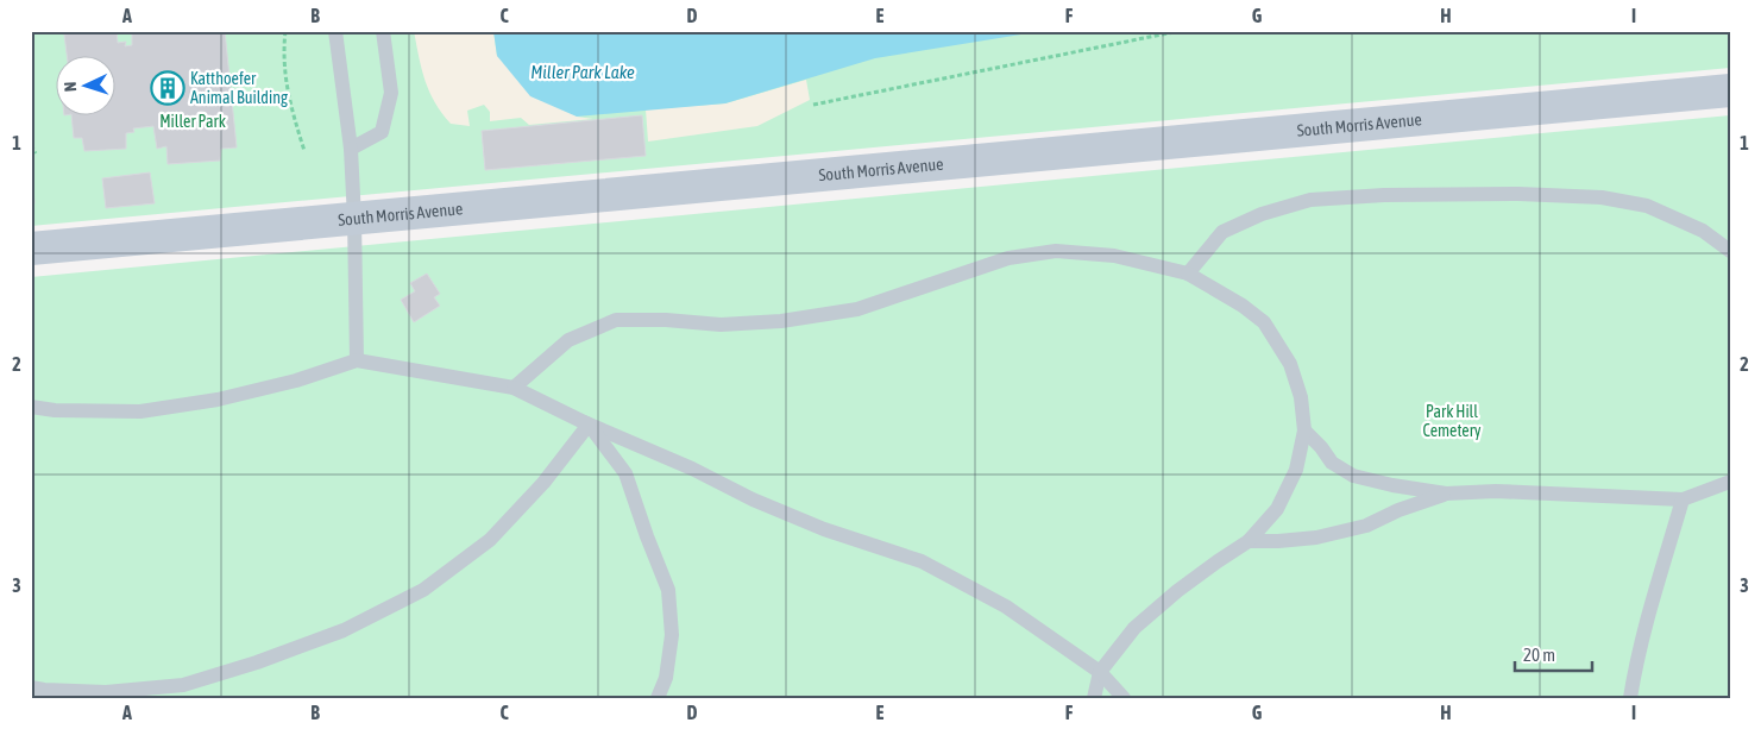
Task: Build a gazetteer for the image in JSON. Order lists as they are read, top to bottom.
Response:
{
  "streets": {
    "main road": ["South Morris Avenue"]
  },
  "water": ["Miller Park Lake"],
  "parks": ["Miller Park", "Park Hill Cemetery"],
  "places": {
    "building": ["Katthoefer Animal Building"]
  },
  "scale_bar": "20 m",
  "north": "left",
  "grid": {
    "columns": [
      "A",
      "B",
      "C",
      "D",
      "E",
      "F",
      "G",
      "H",
      "I"
    ],
    "rows": ["1", "2", "3"]
  }
}
